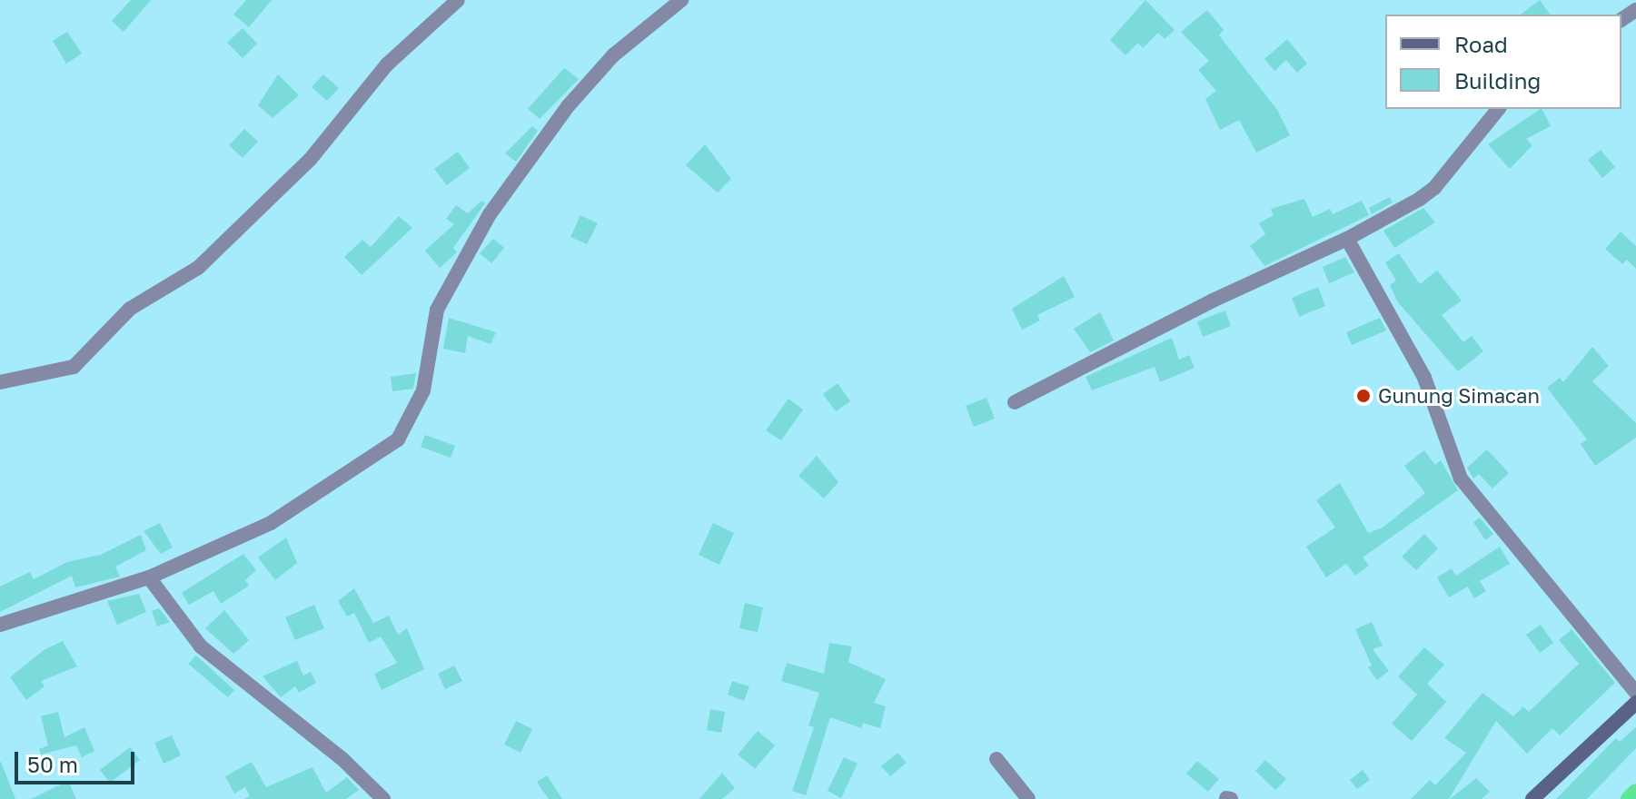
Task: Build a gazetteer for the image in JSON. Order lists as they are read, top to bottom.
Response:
{
  "places": ["Gunung Simacan"],
  "legend": ["Road", "Building"],
  "scale_bar": "50 m"
}
